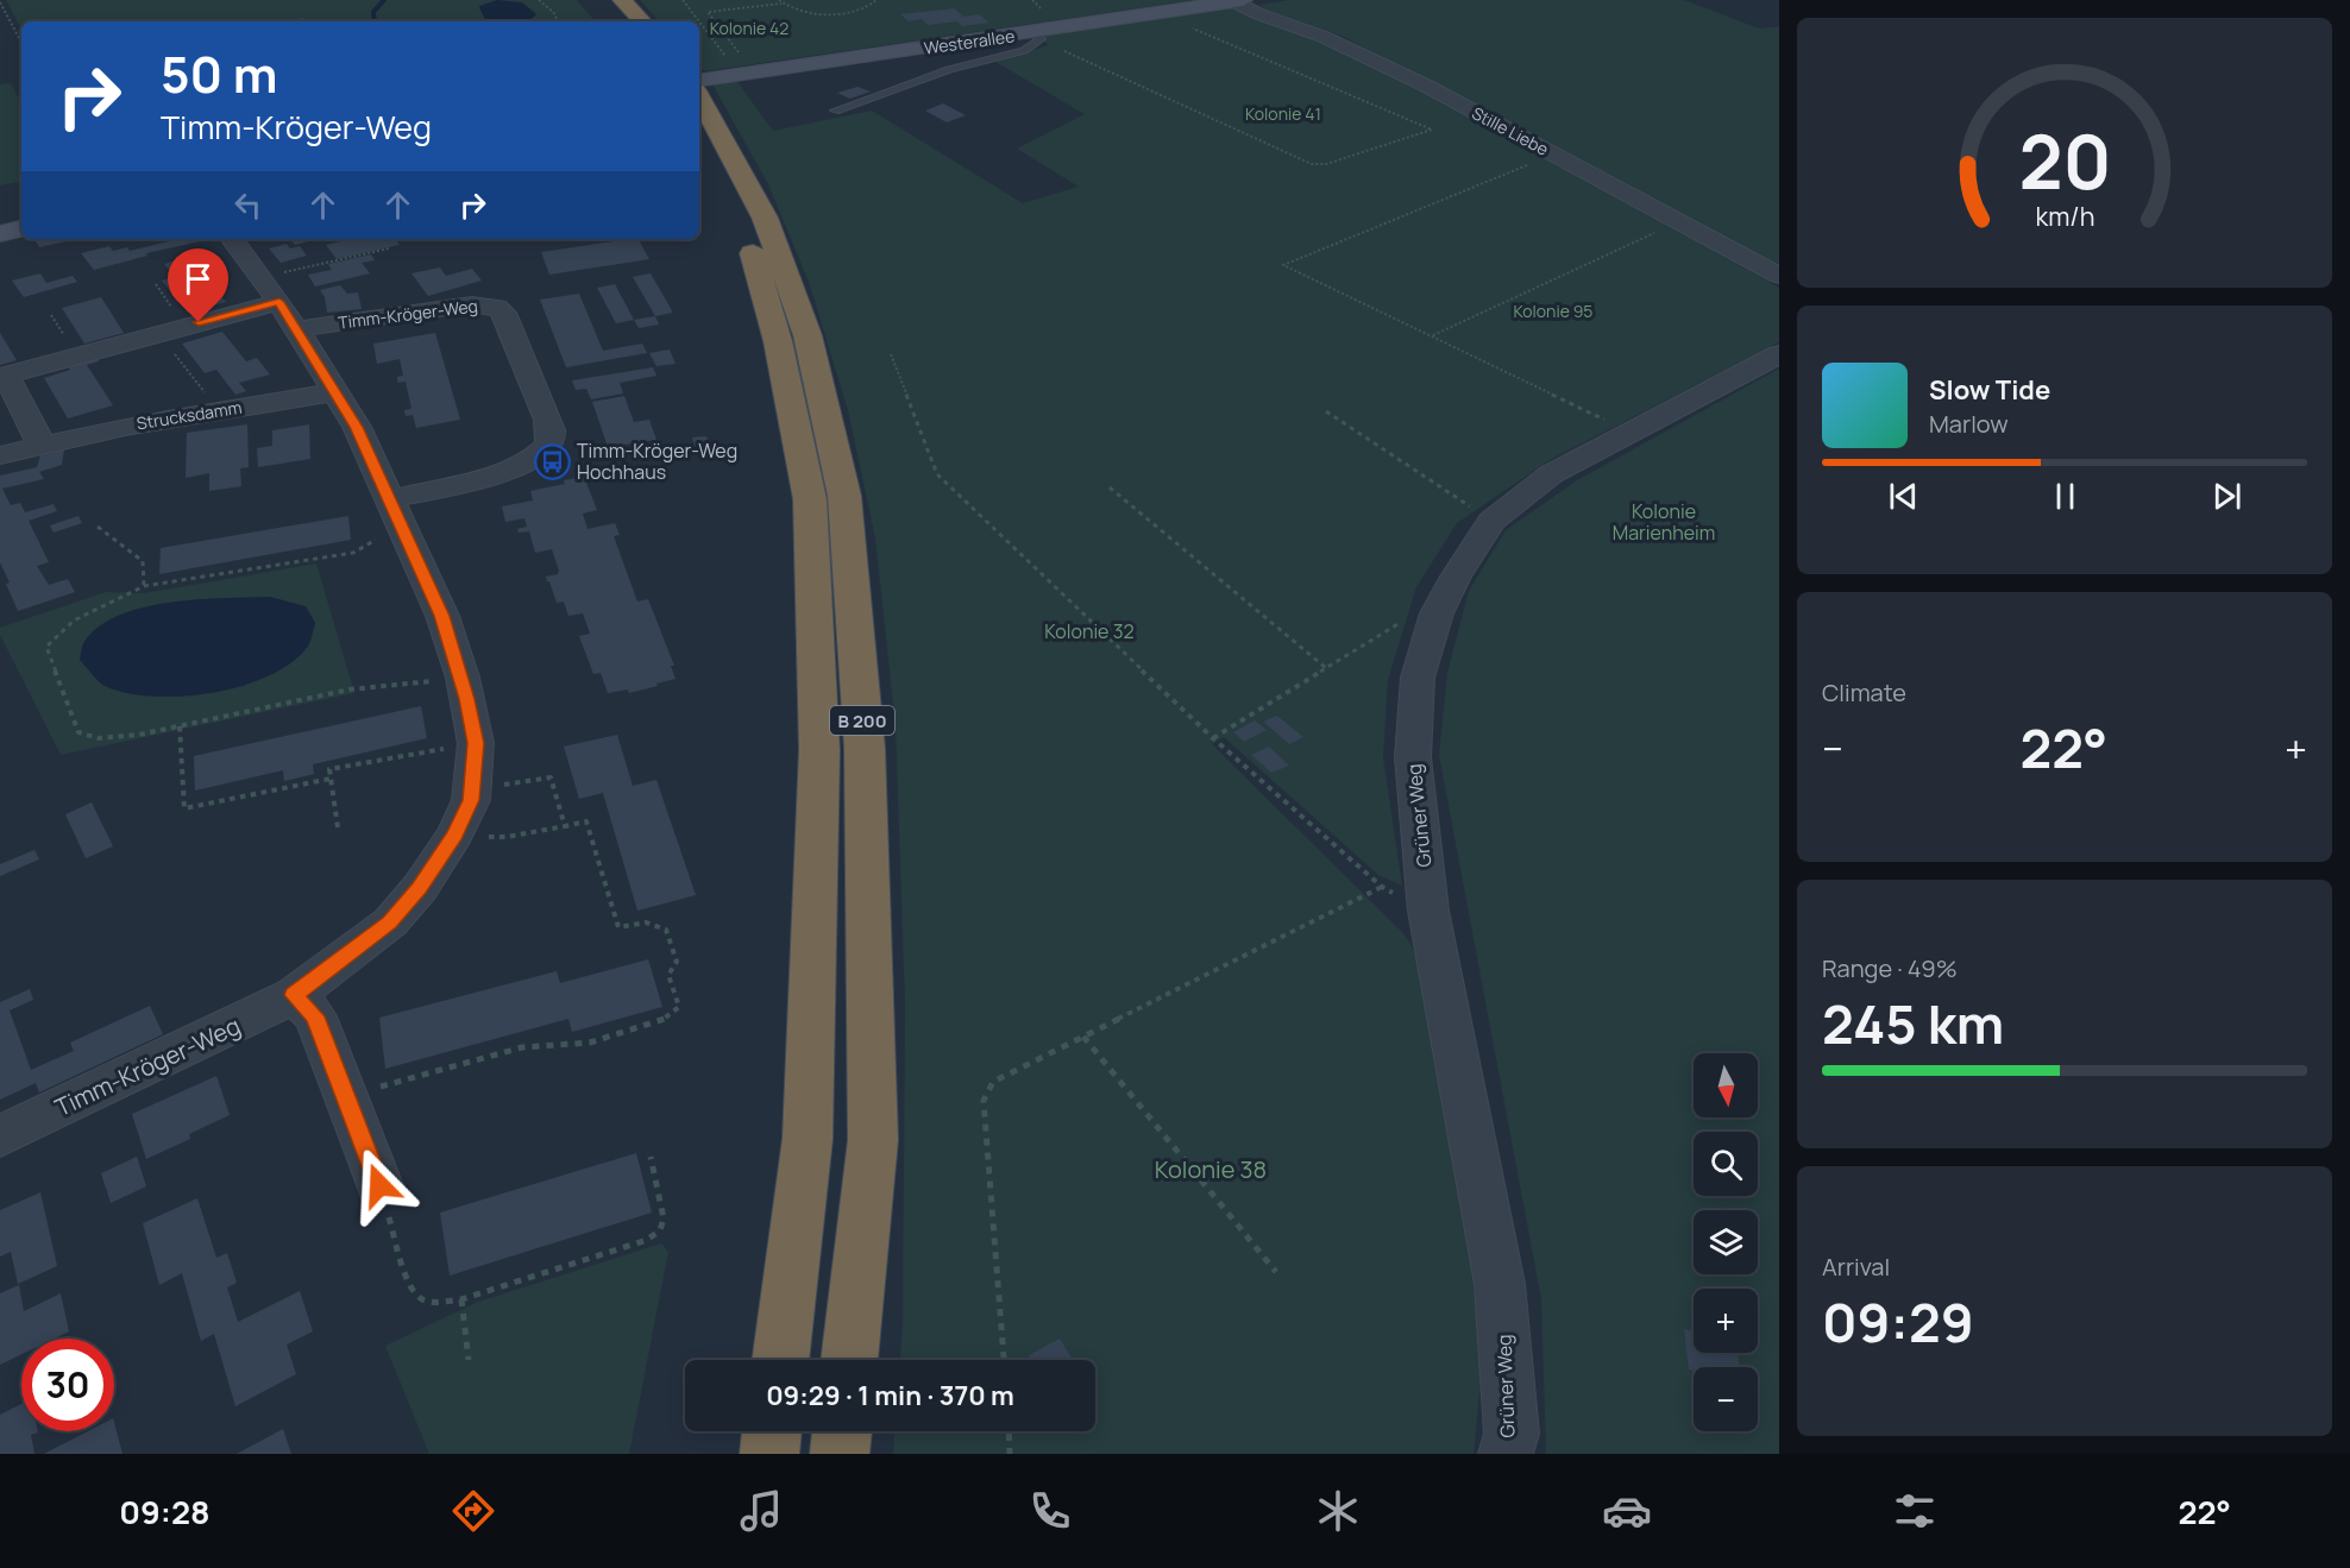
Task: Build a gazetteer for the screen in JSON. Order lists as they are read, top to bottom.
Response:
{
  "streets": {
    "highway": ["B 200"],
    "street": [
      "Westerallee",
      "Stille Liebe",
      "Timm-Kröger-Weg",
      "Strucksdamm",
      "Grüner Weg"
    ]
  },
  "crossings": [
    ["Westerallee", "Stille Liebe"],
    ["Timm-Kröger-Weg", "Strucksdamm"]
  ],
  "parks": [
    "Kolonie 42",
    "Kolonie 41",
    "Kolonie 95",
    "Kolonie Marienheim",
    "Kolonie 32",
    "Kolonie 38"
  ],
  "places": {
    "bus stop": ["Timm-Kröger-Weg Hochhaus"]
  },
  "north": "bottom",
  "page": {
    "turn": ["50 m", "Timm-Kröger-Weg"],
    "song": ["Slow Tide", "Marlow"],
    "tile": [
      "Climate",
      ["Range · 49%", "245 km"],
      ["Arrival", "09:29"]
    ],
    "heat": ["−", "22°", "+"],
    "map_buttons": ["+", "−"],
    "limit": "30",
    "trip": "09:29 · 1 min · 370 m",
    "tabs": ["09:28", "22°"],
    "gauge": ["20", "km/h"]
  }
}
